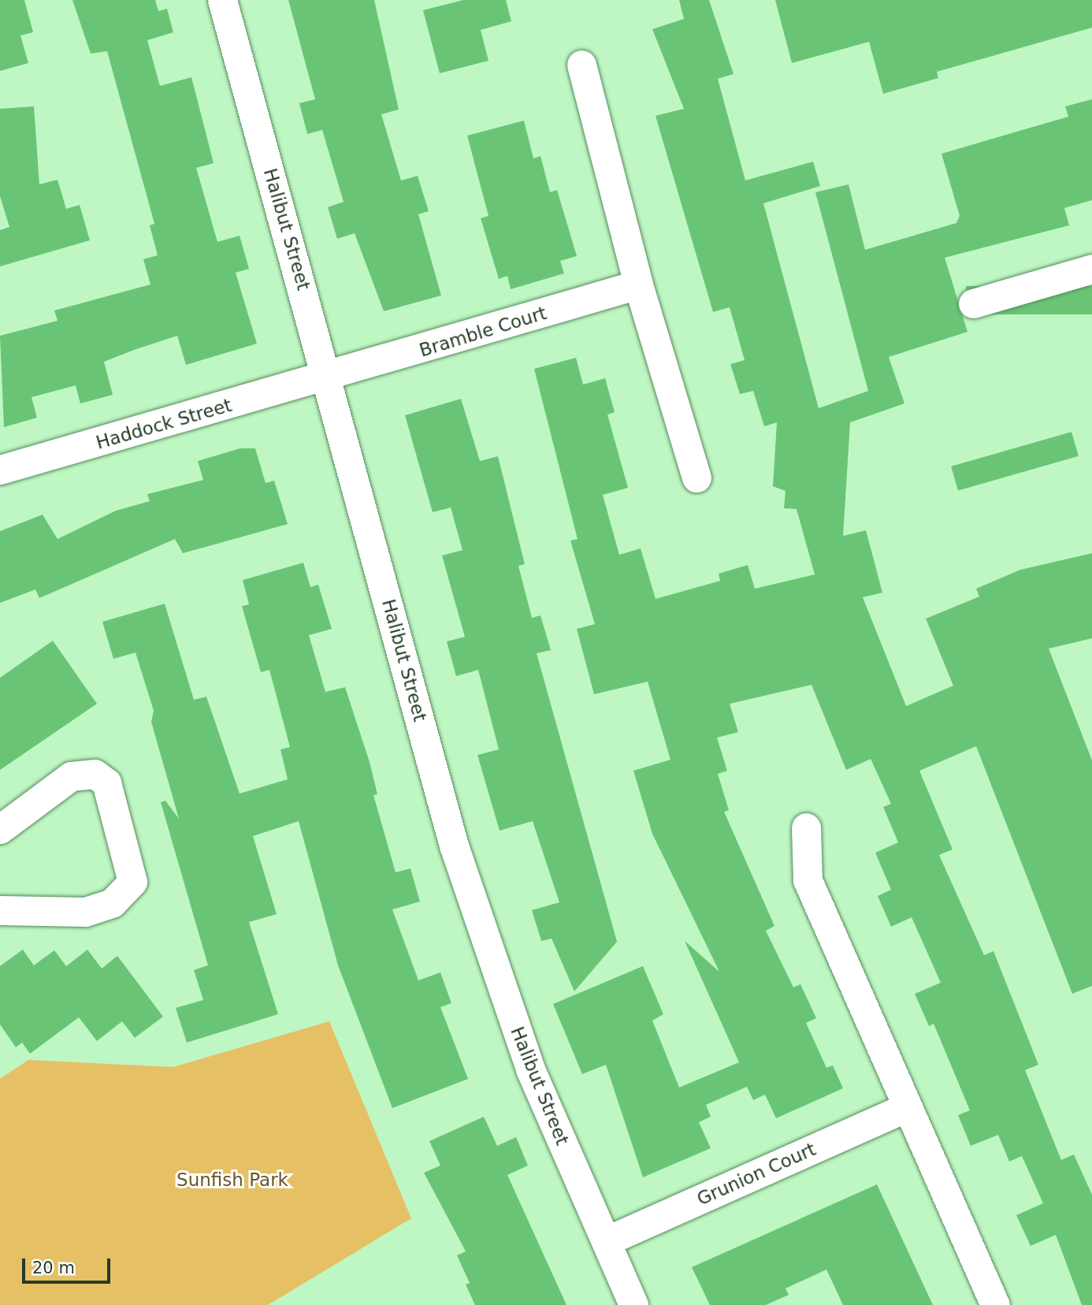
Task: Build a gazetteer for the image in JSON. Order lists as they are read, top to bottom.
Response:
{
  "streets": {
    "street": [
      "Halibut Street",
      "Bramble Court",
      "Haddock Street",
      "Grunion Court"
    ]
  },
  "crossings": [
    ["Halibut Street", "Bramble Court"],
    ["Halibut Street", "Haddock Street"],
    ["Halibut Street", "Grunion Court"],
    ["Bramble Court", "Haddock Street"]
  ],
  "parks": ["Sunfish Park"],
  "scale_bar": "20 m"
}
